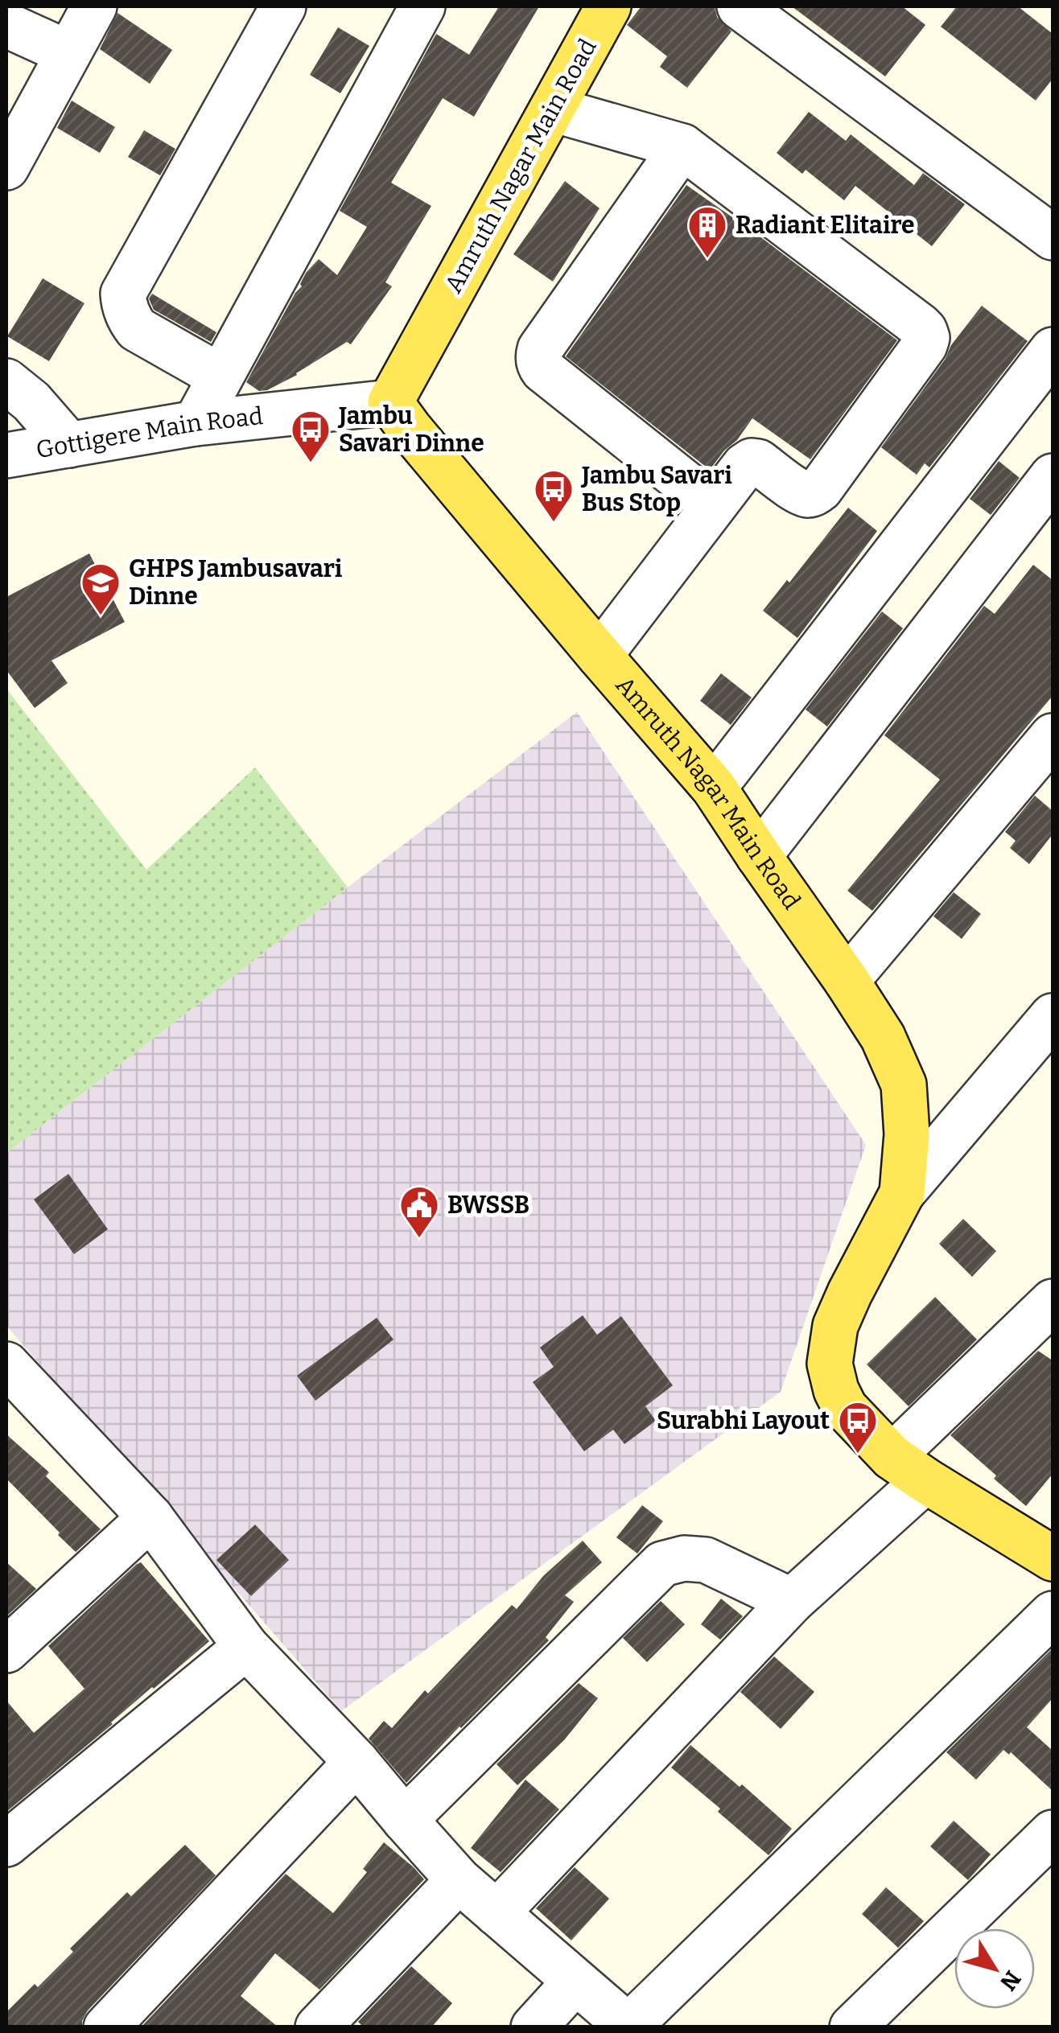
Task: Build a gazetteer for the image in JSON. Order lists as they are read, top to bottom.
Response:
{
  "streets": {
    "main road": ["Amruth Nagar Main Road"],
    "street": ["Gottigere Main Road"]
  },
  "crossings": [
    ["Amruth Nagar Main Road", "Gottigere Main Road"]
  ],
  "places": {
    "building": ["Radiant Elitaire"],
    "bus stop": ["Jambu Savari Dinne", "Jambu Savari Bus Stop", "Surabhi Layout"],
    "school or university": ["GHPS Jambusavari Dinne"],
    "public building": ["BWSSB"]
  },
  "north": "bottom right"
}
